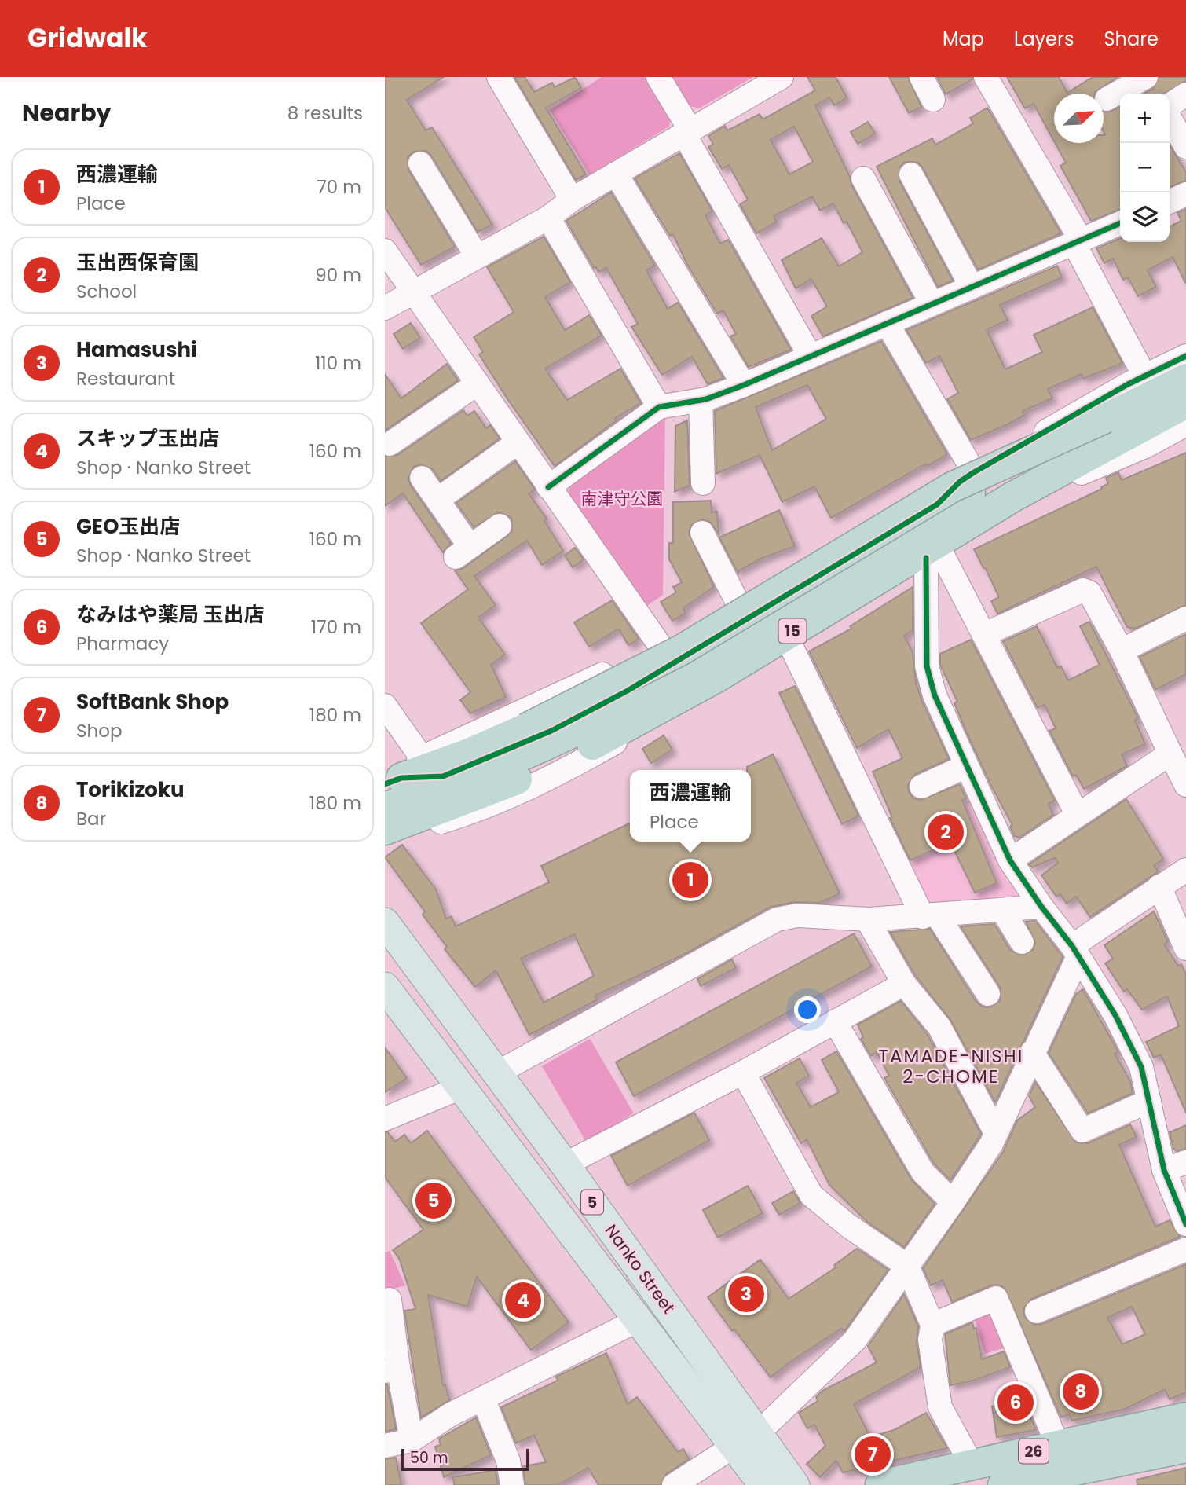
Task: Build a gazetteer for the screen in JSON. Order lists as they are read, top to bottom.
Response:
{
  "streets": {
    "highway": ["15", "26"],
    "main road": ["5", "Nanko Street"]
  },
  "districts": ["TAMADE-NISHI 2-CHOME"],
  "parks": ["南津守公園"],
  "scale_bar": "50 m",
  "north": "top right",
  "page": {
    "header": "Gridwalk",
    "nav": ["Map", "Layers", "Share"],
    "heading": ["Nearby", "8 results"],
    "map_buttons": ["+", "−"],
    "list": [
      {
        "mark": "1",
        "name": "西濃運輸",
        "note": "Place",
        "value": "70 m"
      },
      {
        "mark": "2",
        "name": "玉出西保育園",
        "note": "School",
        "value": "90 m"
      },
      {
        "mark": "3",
        "name": "Hamasushi",
        "note": "Restaurant",
        "value": "110 m"
      },
      {
        "mark": "4",
        "name": "スキップ玉出店",
        "note": "Shop · Nanko Street",
        "value": "160 m"
      },
      {
        "mark": "5",
        "name": "GEO玉出店",
        "note": "Shop · Nanko Street",
        "value": "160 m"
      },
      {
        "mark": "6",
        "name": "なみはや薬局 玉出店",
        "note": "Pharmacy",
        "value": "170 m"
      },
      {
        "mark": "7",
        "name": "SoftBank Shop",
        "note": "Shop",
        "value": "180 m"
      },
      {
        "mark": "8",
        "name": "Torikizoku",
        "note": "Bar",
        "value": "180 m"
      }
    ],
    "popup": ["西濃運輸", "Place"],
    "pins": [
      "2",
      "1",
      "5",
      "3",
      "4",
      "8",
      "6",
      "7"
    ],
    "scale": "50 m"
  }
}
